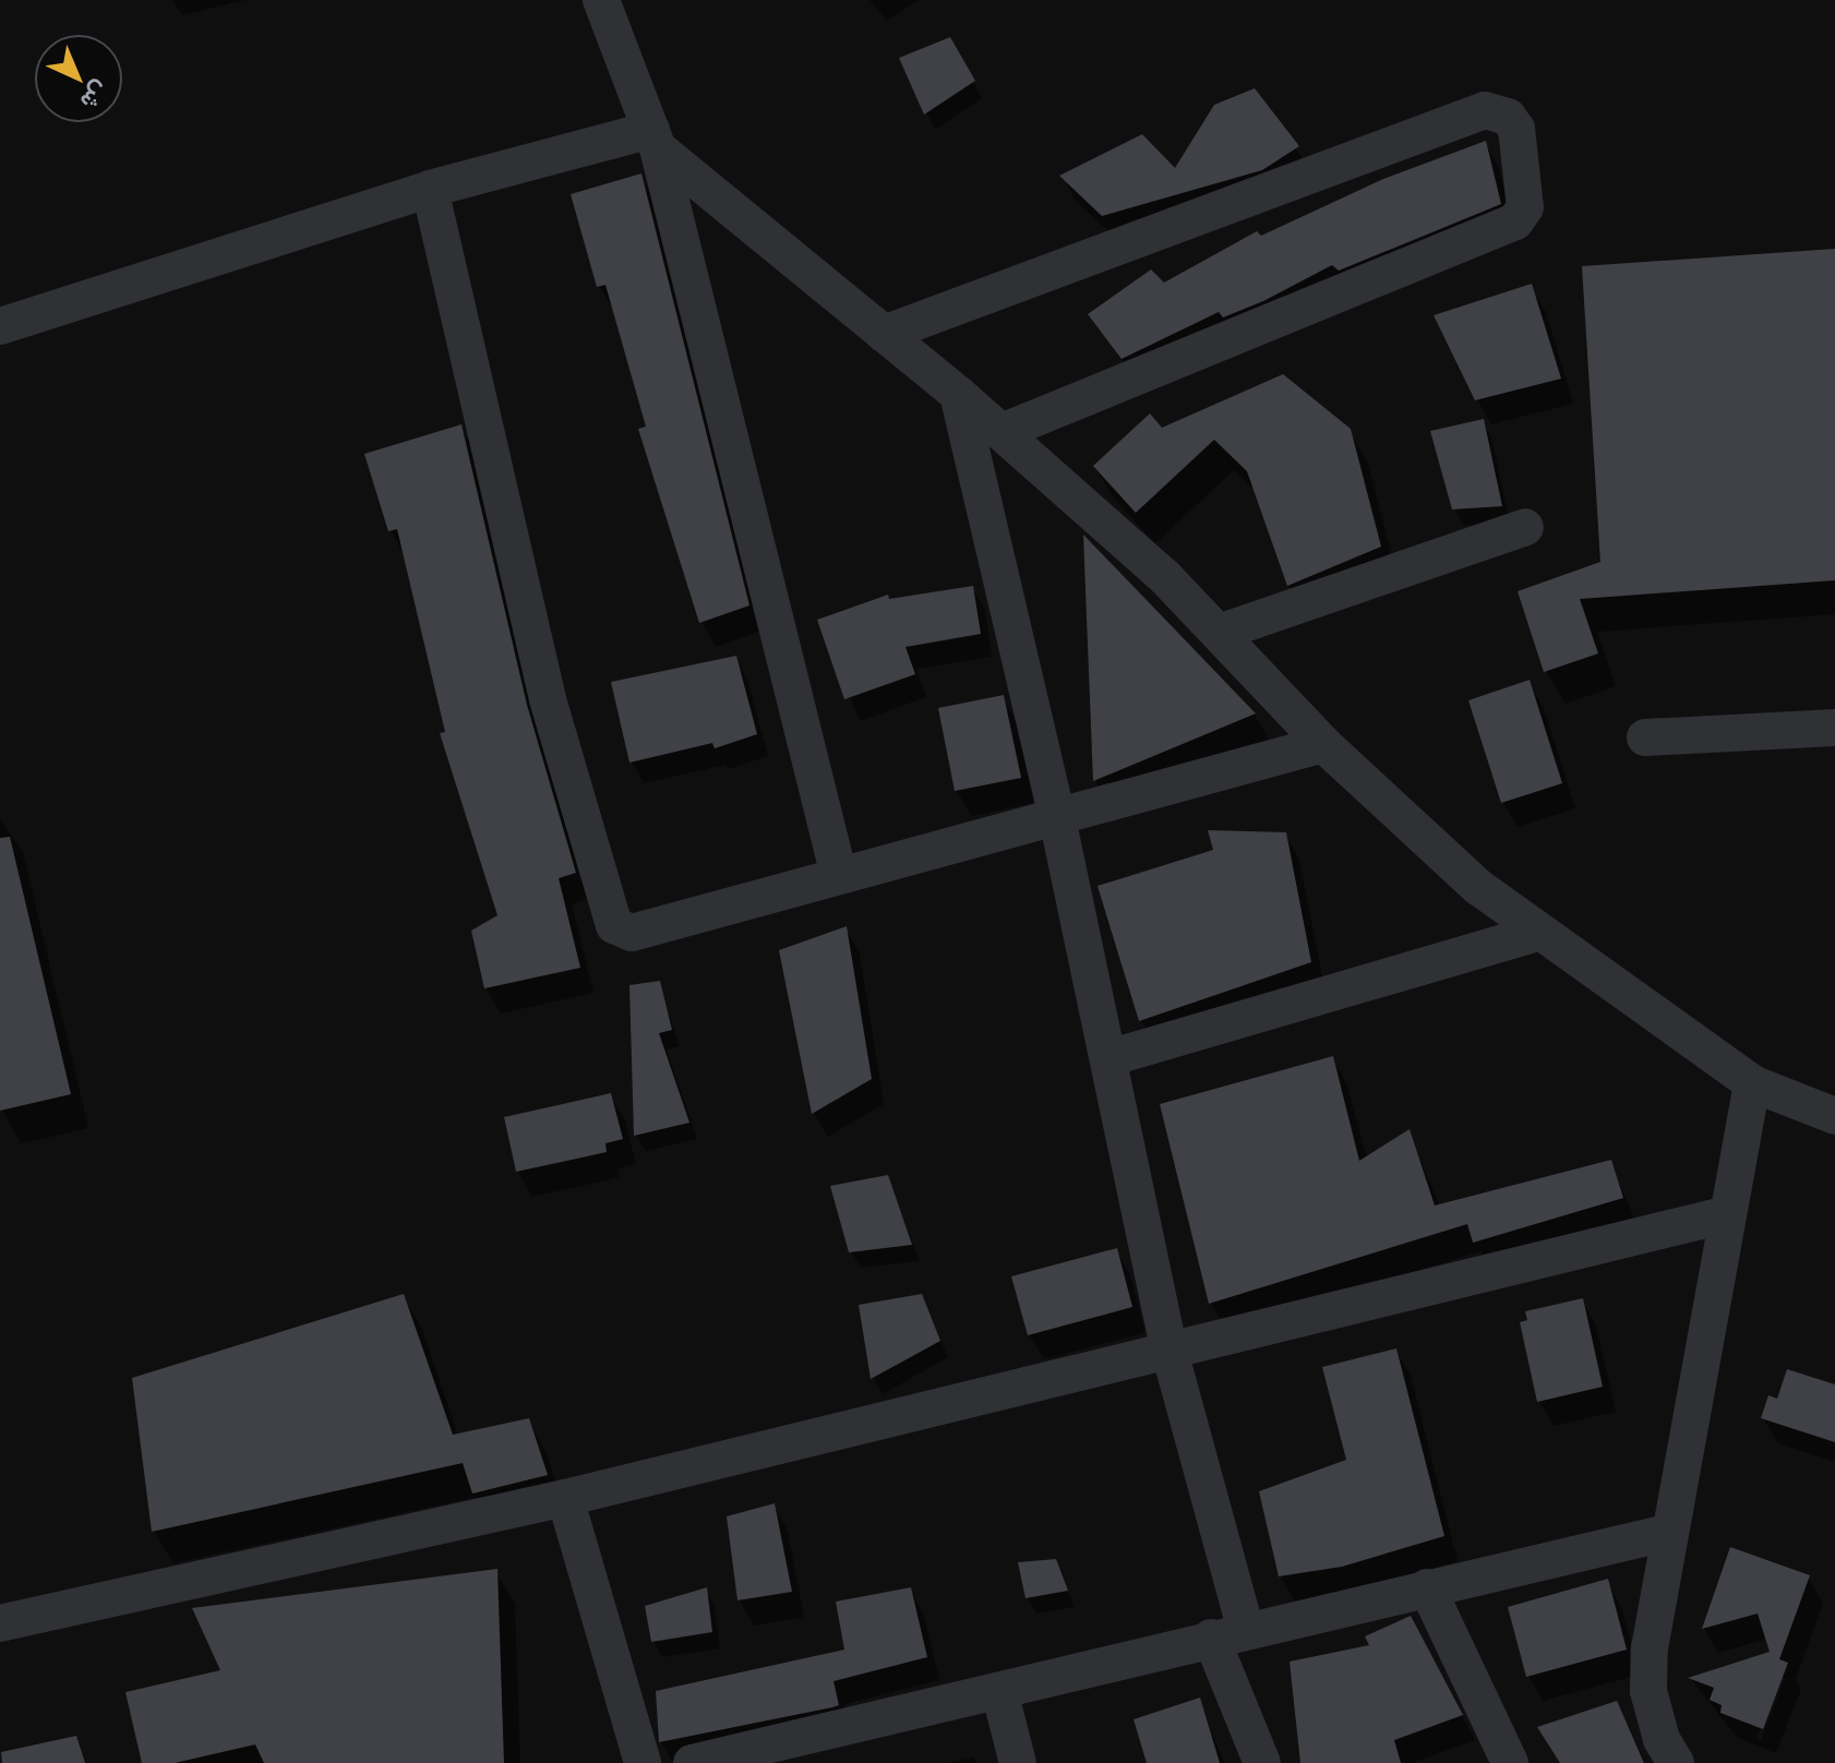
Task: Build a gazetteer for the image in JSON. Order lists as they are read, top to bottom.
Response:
{
  "north": "bottom right"
}
